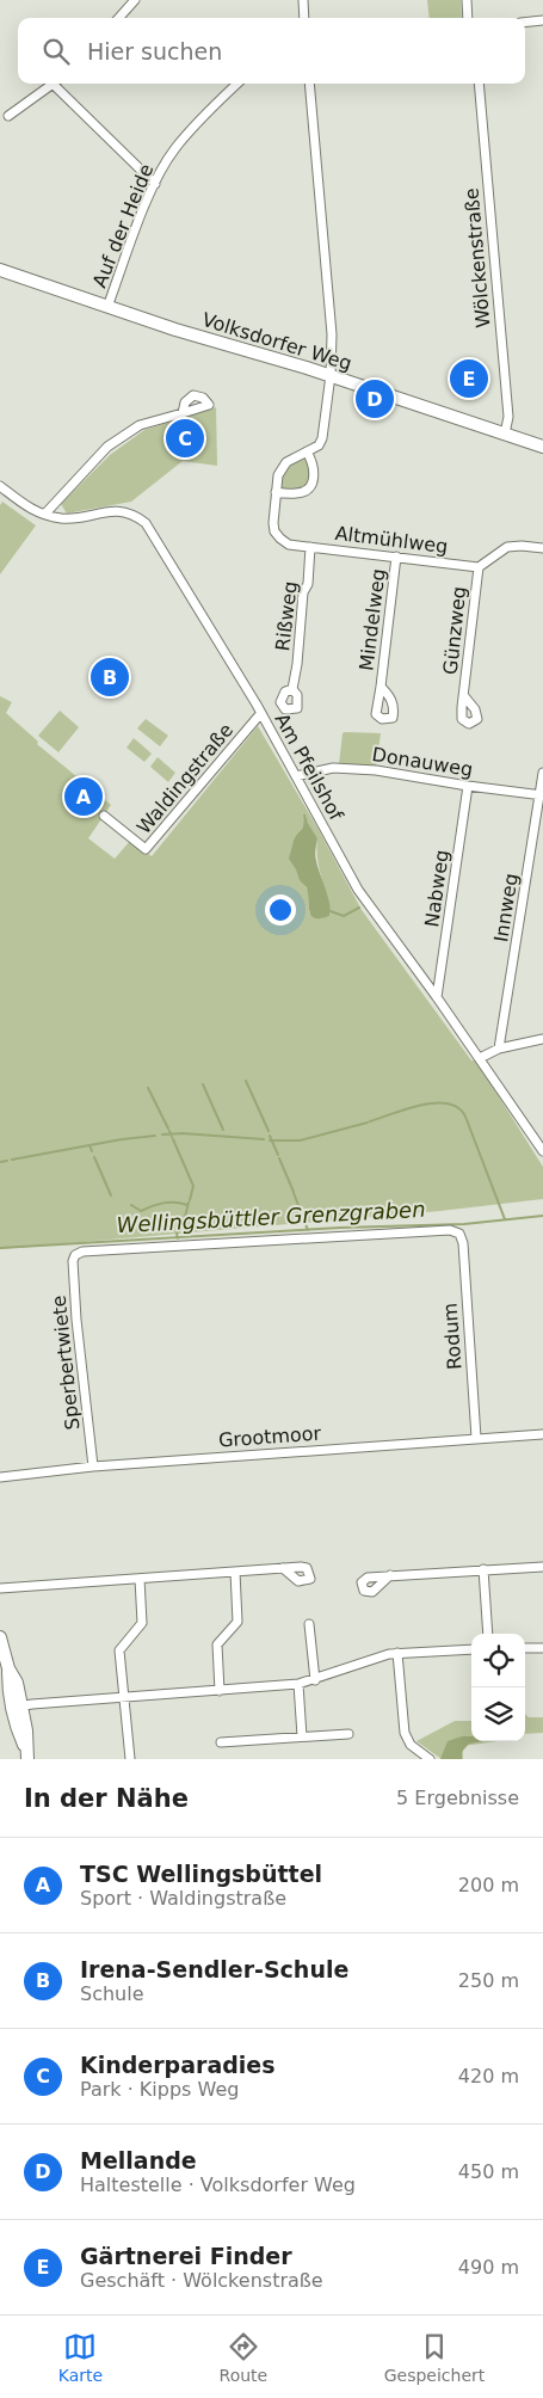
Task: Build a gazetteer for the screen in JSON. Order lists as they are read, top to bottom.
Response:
{
  "streets": {
    "street": [
      "Auf der Heide",
      "Wölckenstraße",
      "Volksdorfer Weg",
      "Altmühlweg",
      "Rißweg",
      "Mindelweg",
      "Günzweg",
      "Donauweg",
      "Am Pfeilshof",
      "Waldingstraße",
      "Nabweg",
      "Innweg",
      "Rodum",
      "Sperbertwiete",
      "Grootmoor"
    ]
  },
  "crossings": [
    ["Auf der Heide", "Volksdorfer Weg"],
    ["Wölckenstraße", "Volksdorfer Weg"],
    ["Volksdorfer Weg", "Altmühlweg"],
    ["Altmühlweg", "Rißweg"],
    ["Altmühlweg", "Mindelweg"],
    ["Altmühlweg", "Günzweg"],
    ["Donauweg", "Am Pfeilshof"],
    ["Donauweg", "Nabweg"],
    ["Donauweg", "Innweg"],
    ["Am Pfeilshof", "Waldingstraße"],
    ["Am Pfeilshof", "Nabweg"],
    ["Rodum", "Sperbertwiete"],
    ["Rodum", "Grootmoor"],
    ["Sperbertwiete", "Grootmoor"]
  ],
  "water": ["Wellingsbüttler Grenzgraben"],
  "page": {
    "search": "Hier suchen",
    "pins": [
      "E",
      "D",
      "C",
      "B",
      "A"
    ],
    "heading": ["In der Nähe", "5 Ergebnisse"],
    "list": [
      {
        "mark": "A",
        "name": "TSC Wellingsbüttel",
        "note": "Sport · Waldingstraße",
        "value": "200 m"
      },
      {
        "mark": "B",
        "name": "Irena-Sendler-Schule",
        "note": "Schule",
        "value": "250 m"
      },
      {
        "mark": "C",
        "name": "Kinderparadies",
        "note": "Park · Kipps Weg",
        "value": "420 m"
      },
      {
        "mark": "D",
        "name": "Mellande",
        "note": "Haltestelle · Volksdorfer Weg",
        "value": "450 m"
      },
      {
        "mark": "E",
        "name": "Gärtnerei Finder",
        "note": "Geschäft · Wölckenstraße",
        "value": "490 m"
      }
    ],
    "nav": ["Karte", "Route", "Gespeichert"]
  }
}
